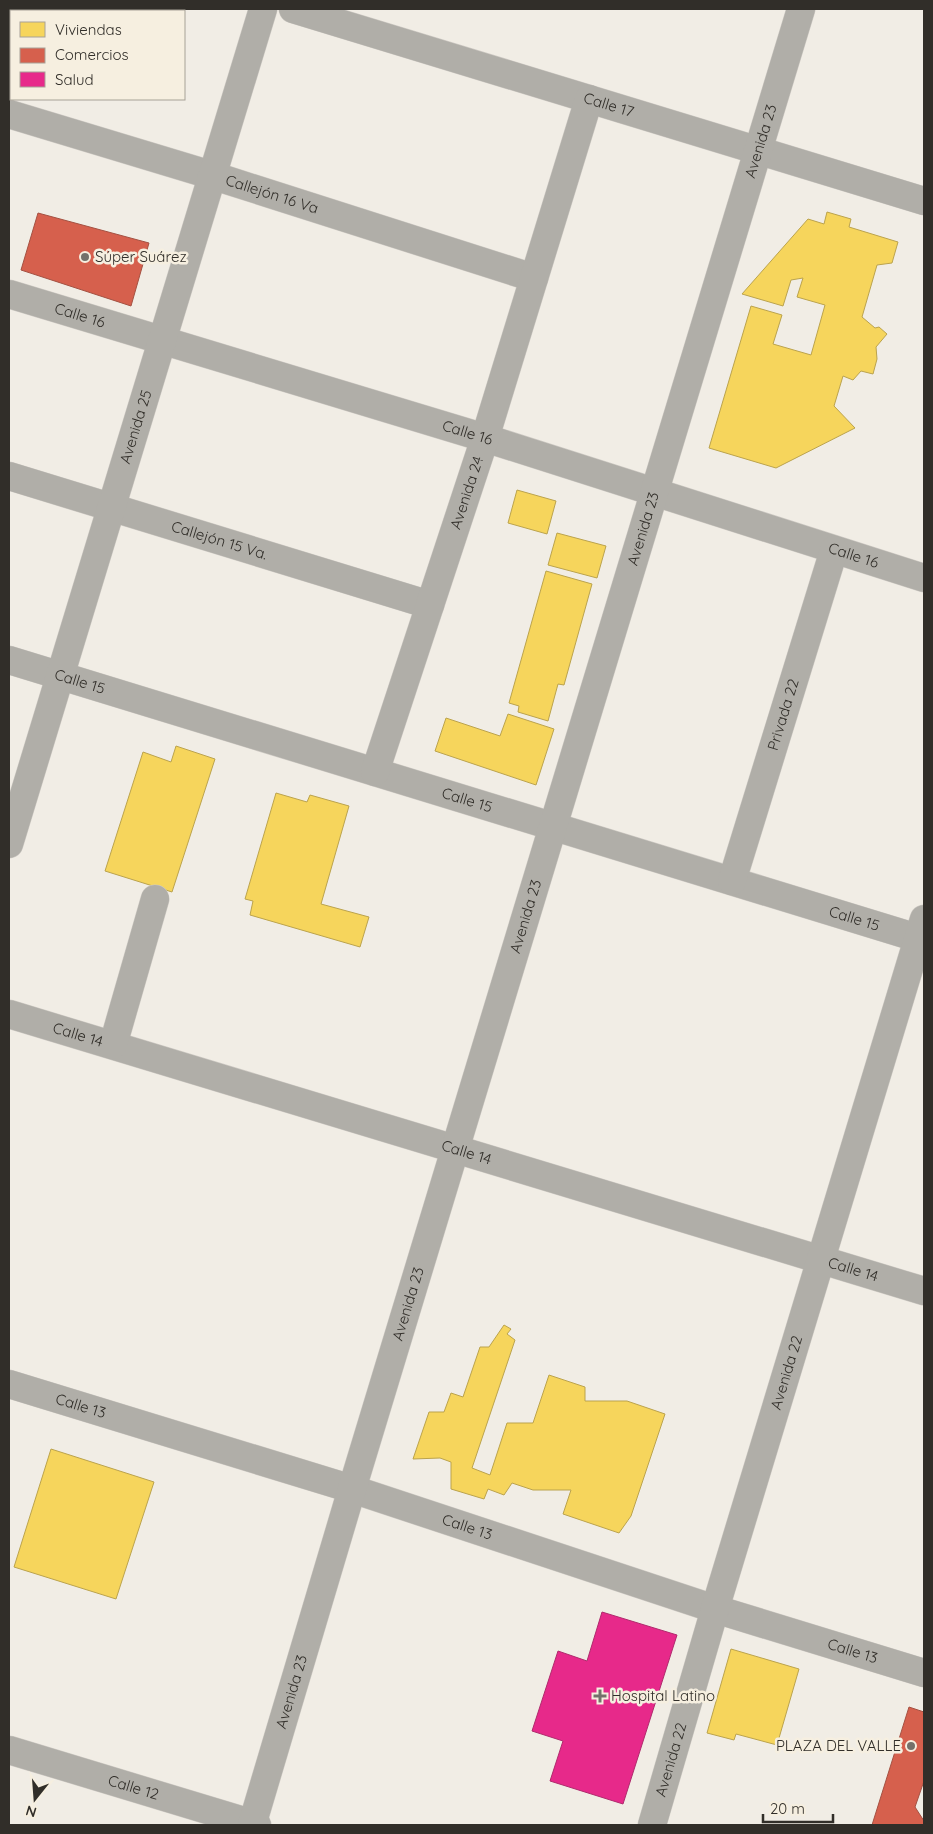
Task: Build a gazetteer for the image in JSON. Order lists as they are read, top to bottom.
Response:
{
  "streets": {
    "street": [
      "Calle 17",
      "Avenida 23",
      "Callejón 16 Va",
      "Calle 16",
      "Avenida 25",
      "Avenida 24",
      "Callejón 15 Va.",
      "Calle 15",
      "Privada 22",
      "Calle 14",
      "Avenida 22",
      "Calle 13",
      "Calle 12"
    ]
  },
  "crossings": [
    ["Calle 17", "Avenida 23"],
    ["Calle 17", "Avenida 24"],
    ["Avenida 23", "Calle 16"],
    ["Avenida 23", "Calle 15"],
    ["Avenida 23", "Calle 14"],
    ["Avenida 23", "Calle 13"],
    ["Avenida 23", "Calle 12"],
    ["Callejón 16 Va", "Avenida 25"],
    ["Callejón 16 Va", "Avenida 24"],
    ["Calle 16", "Avenida 25"],
    ["Calle 16", "Avenida 24"],
    ["Calle 16", "Privada 22"],
    ["Avenida 25", "Callejón 15 Va."],
    ["Avenida 25", "Calle 15"],
    ["Avenida 24", "Callejón 15 Va."],
    ["Avenida 24", "Calle 15"],
    ["Calle 15", "Privada 22"],
    ["Calle 15", "Avenida 22"],
    ["Calle 14", "Avenida 22"],
    ["Avenida 22", "Calle 13"]
  ],
  "places": {
    "other": ["Súper Suárez", "PLAZA DEL VALLE"],
    "health": ["Hospital Latino"]
  },
  "legend": ["Viviendas", "Comercios", "Salud"],
  "scale_bar": "20 m",
  "north": "bottom"
}
